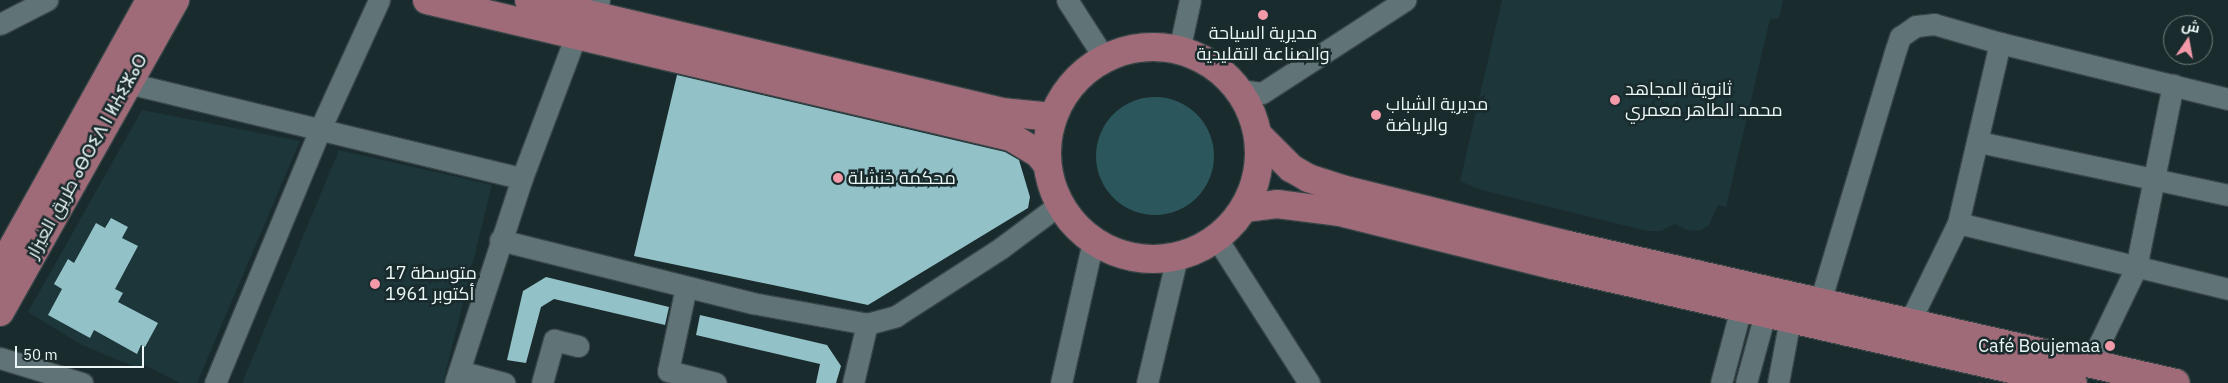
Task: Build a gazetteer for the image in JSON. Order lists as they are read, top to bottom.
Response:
{
  "streets": {
    "main road": ["طريق العيزار ⴰⴱⵔⵉⴷ ⵏ ⵍⵄⵉⵣⴰⵔ"]
  },
  "places": [
    "مديرية السياحة والصناعة التقليدية",
    "ثانوية المجاهد محمد الطاهر معمري",
    "مديرية الشباب والرياضة",
    "محكمة خنشلة",
    "متوسطة 17 أكتوبر 1961",
    "Café Boujemaa"
  ],
  "scale_bar": "50 m",
  "north": "top"
}
